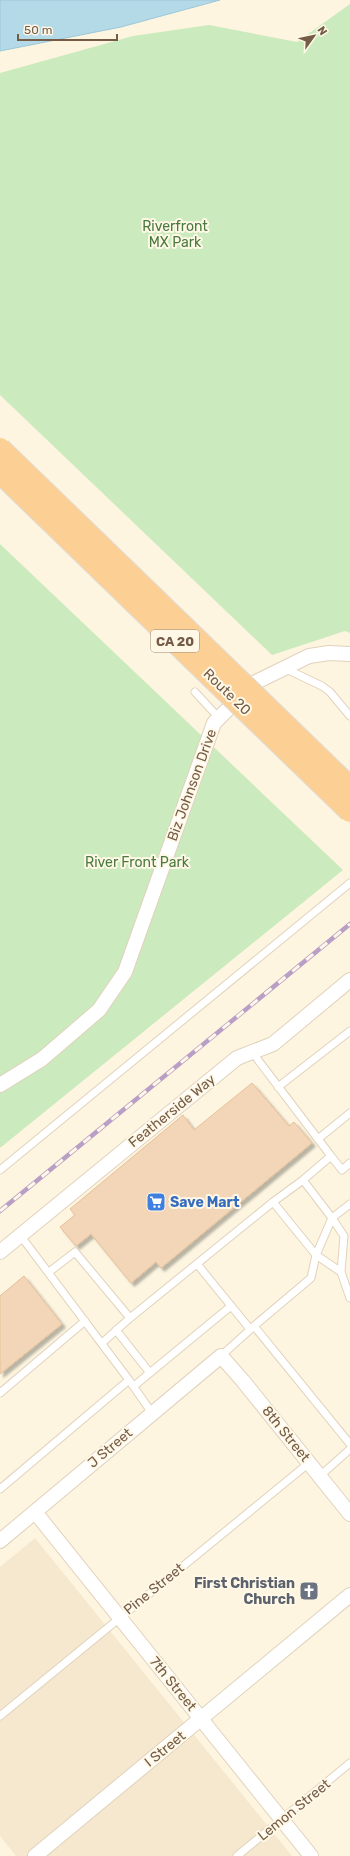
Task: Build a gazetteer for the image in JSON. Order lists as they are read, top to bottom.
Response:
{
  "streets": {
    "highway": ["CA 20", "Route 20"],
    "street": [
      "Biz Johnson Drive",
      "Featherside Way",
      "8th Street",
      "J Street",
      "7th Street",
      "I Street"
    ],
    "lane": ["Pine Street", "Lemon Street"]
  },
  "crossings": [
    ["8th Street", "J Street"],
    ["8th Street", "Pine Street"],
    ["J Street", "7th Street"],
    ["Pine Street", "7th Street"],
    ["7th Street", "I Street"],
    ["7th Street", "Lemon Street"]
  ],
  "parks": ["Riverfront MX Park", "River Front Park"],
  "places": {
    "supermarket": ["Save Mart"],
    "church": ["First Christian Church"]
  },
  "scale_bar": "50 m",
  "north": "top right"
}
